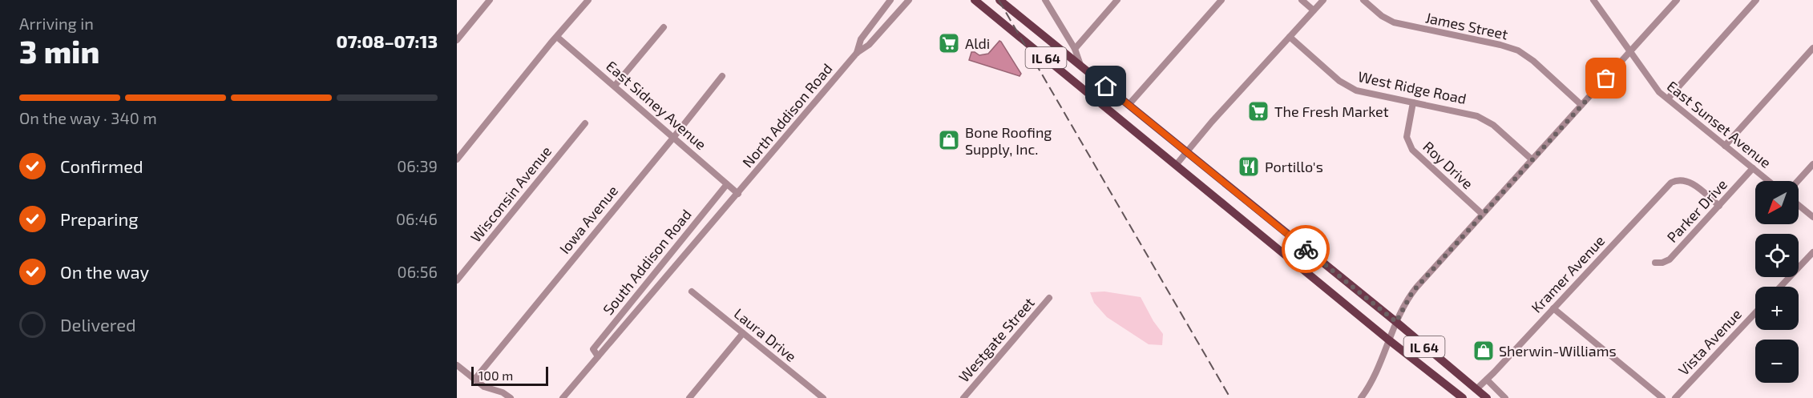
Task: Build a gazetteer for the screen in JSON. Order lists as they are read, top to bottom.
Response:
{
  "streets": {
    "main road": ["IL 64"],
    "street": [
      "James Street",
      "West Ridge Road",
      "East Sidney Avenue",
      "North Addison Road",
      "East Sunset Avenue",
      "Roy Drive",
      "Wisconsin Avenue",
      "Parker Drive",
      "Iowa Avenue",
      "South Addison Road",
      "Kramer Avenue",
      "Laura Drive",
      "Westgate Street",
      "Vista Avenue"
    ]
  },
  "crossings": [
    ["IL 64", "Kramer Avenue"],
    ["West Ridge Road", "Roy Drive"],
    ["East Sidney Avenue", "North Addison Road"],
    ["East Sidney Avenue", "Iowa Avenue"],
    ["East Sidney Avenue", "South Addison Road"],
    ["North Addison Road", "South Addison Road"],
    ["East Sunset Avenue", "Parker Drive"],
    ["Parker Drive", "Kramer Avenue"]
  ],
  "places": {
    "supermarket": ["Aldi", "The Fresh Market"],
    "shop": ["Bone Roofing Supply, Inc.", "Sherwin-Williams"],
    "restaurant": ["Portillo's"]
  },
  "scale_bar": "100 m",
  "north": "bottom left",
  "page": {
    "heading": ["3 min", "Arriving in", "07:08–07:13"],
    "bar": "On the way · 340 m",
    "list": [
      ["Confirmed", "06:39"],
      ["Preparing", "06:46"],
      ["On the way", "06:56"],
      "Delivered"
    ],
    "map_buttons": ["+", "−"],
    "scale": "100 m"
  }
}
